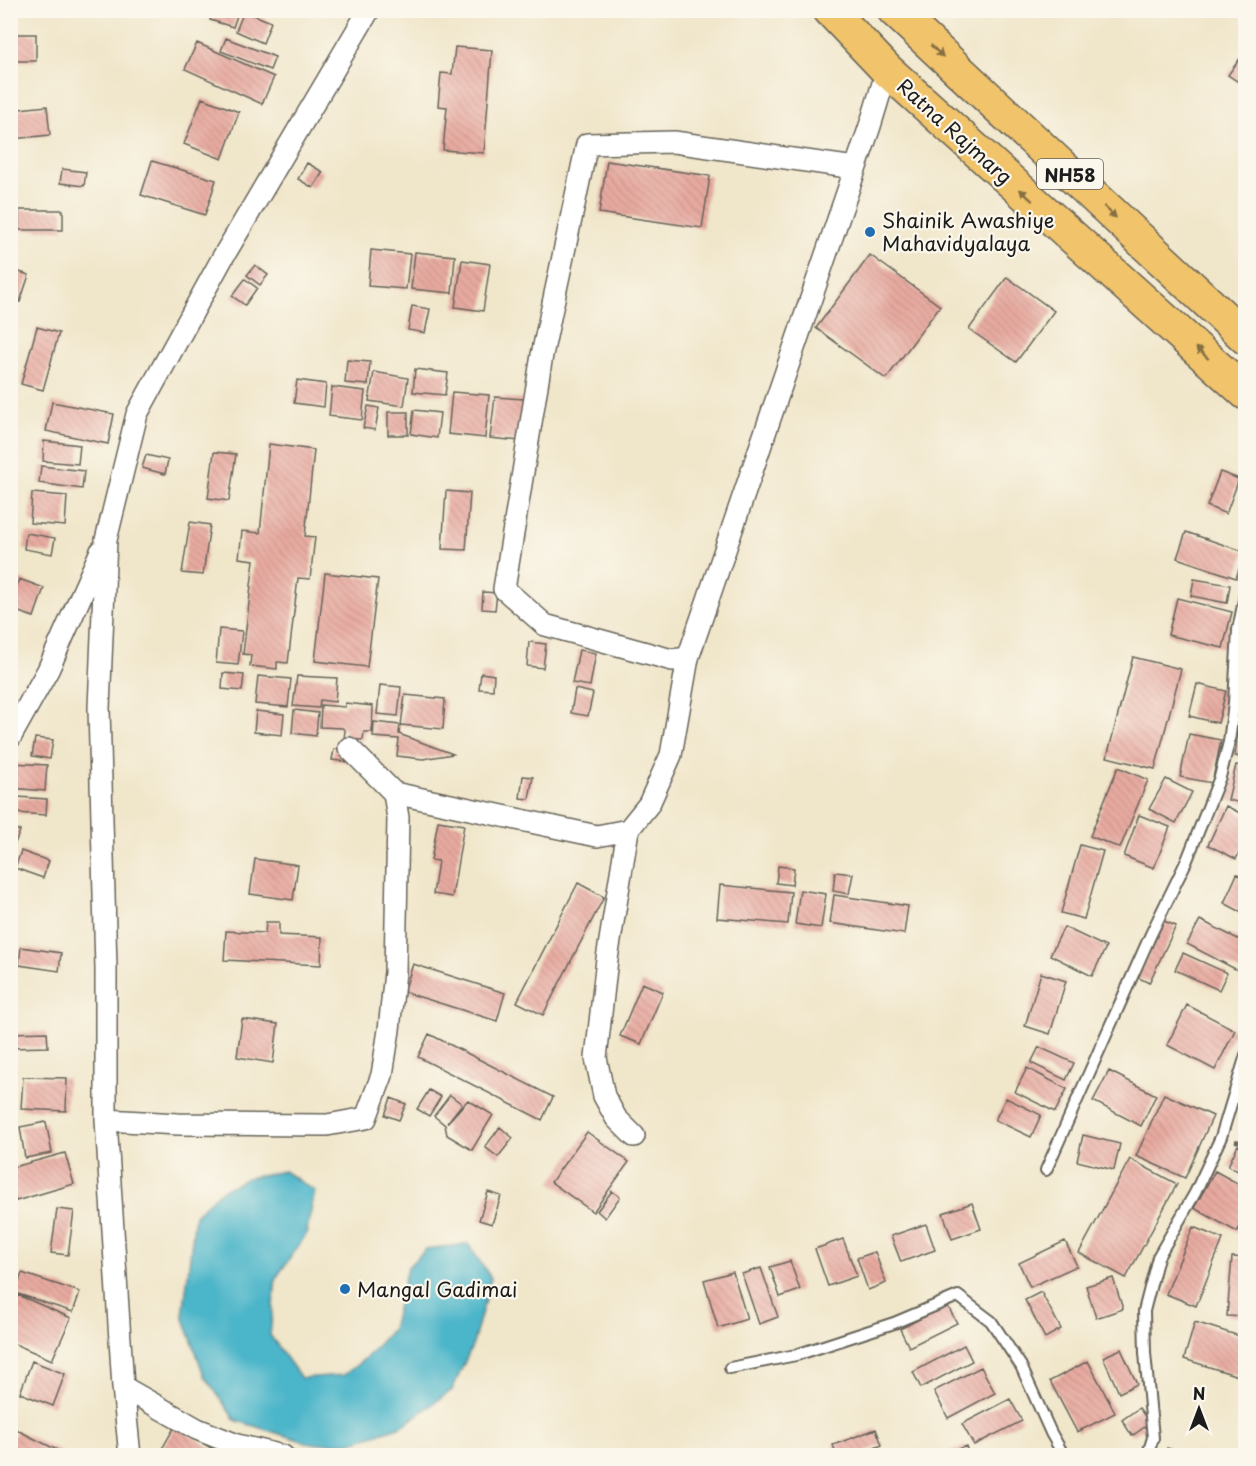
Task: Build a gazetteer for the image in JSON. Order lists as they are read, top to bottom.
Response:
{
  "streets": {
    "main road": ["Ratna Rajmarg", "NH58"]
  },
  "places": ["Shainik Awashiye Mahavidyalaya", "Mangal Gadimai"],
  "north": "top"
}
